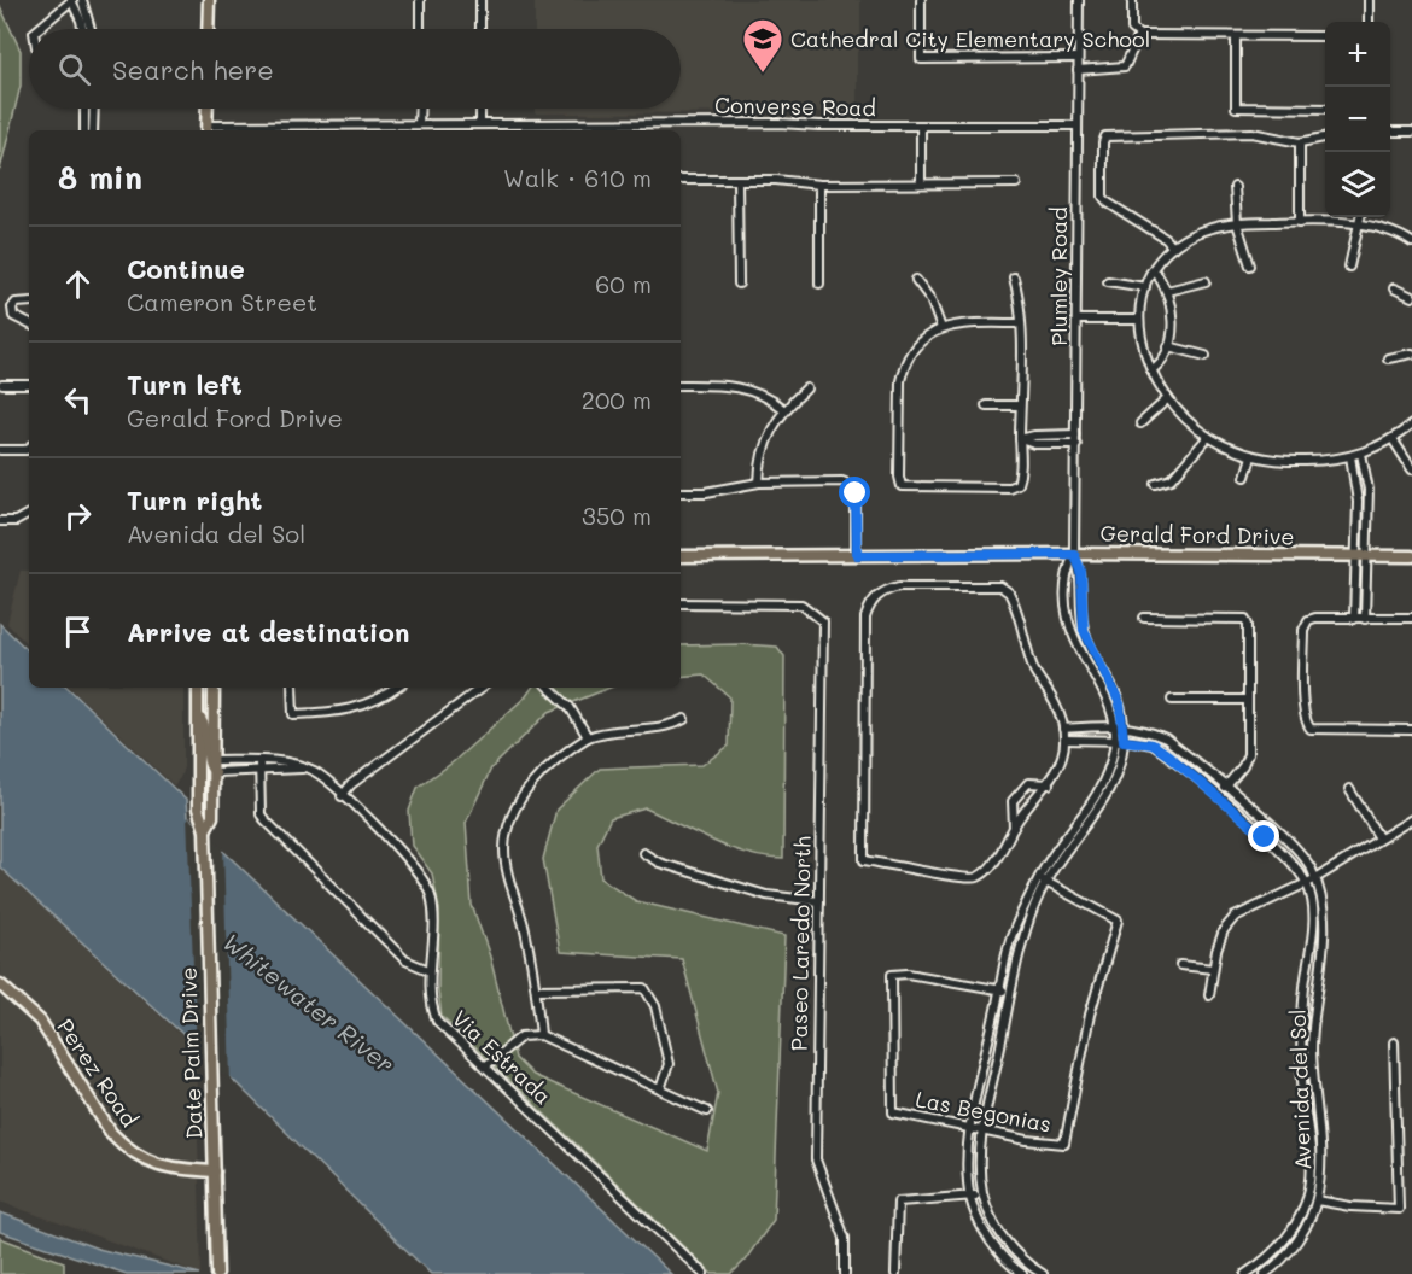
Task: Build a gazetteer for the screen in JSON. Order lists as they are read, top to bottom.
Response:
{
  "streets": {
    "main road": ["Gerald Ford Drive", "Date Palm Drive", "Perez Road"],
    "street": [
      "Converse Road",
      "Plumley Road",
      "Paseo Laredo North",
      "Via Estrada",
      "Avenida del Sol",
      "Las Begonias"
    ]
  },
  "crossings": [
    ["Converse Road", "Plumley Road"],
    ["Plumley Road", "Gerald Ford Drive"],
    ["Date Palm Drive", "Via Estrada"],
    ["Date Palm Drive", "Perez Road"]
  ],
  "water": ["Whitewater River"],
  "places": {
    "school or university": ["Cathedral City Elementary School"]
  },
  "page": {
    "map_buttons": ["+", "−"],
    "search": "Search here",
    "heading": ["8 min", "Walk · 610 m"],
    "list": [
      ["Continue", "Cameron Street", "60 m"],
      ["Turn left", "Gerald Ford Drive", "200 m"],
      ["Turn right", "Avenida del Sol", "350 m"],
      "Arrive at destination"
    ]
  }
}
